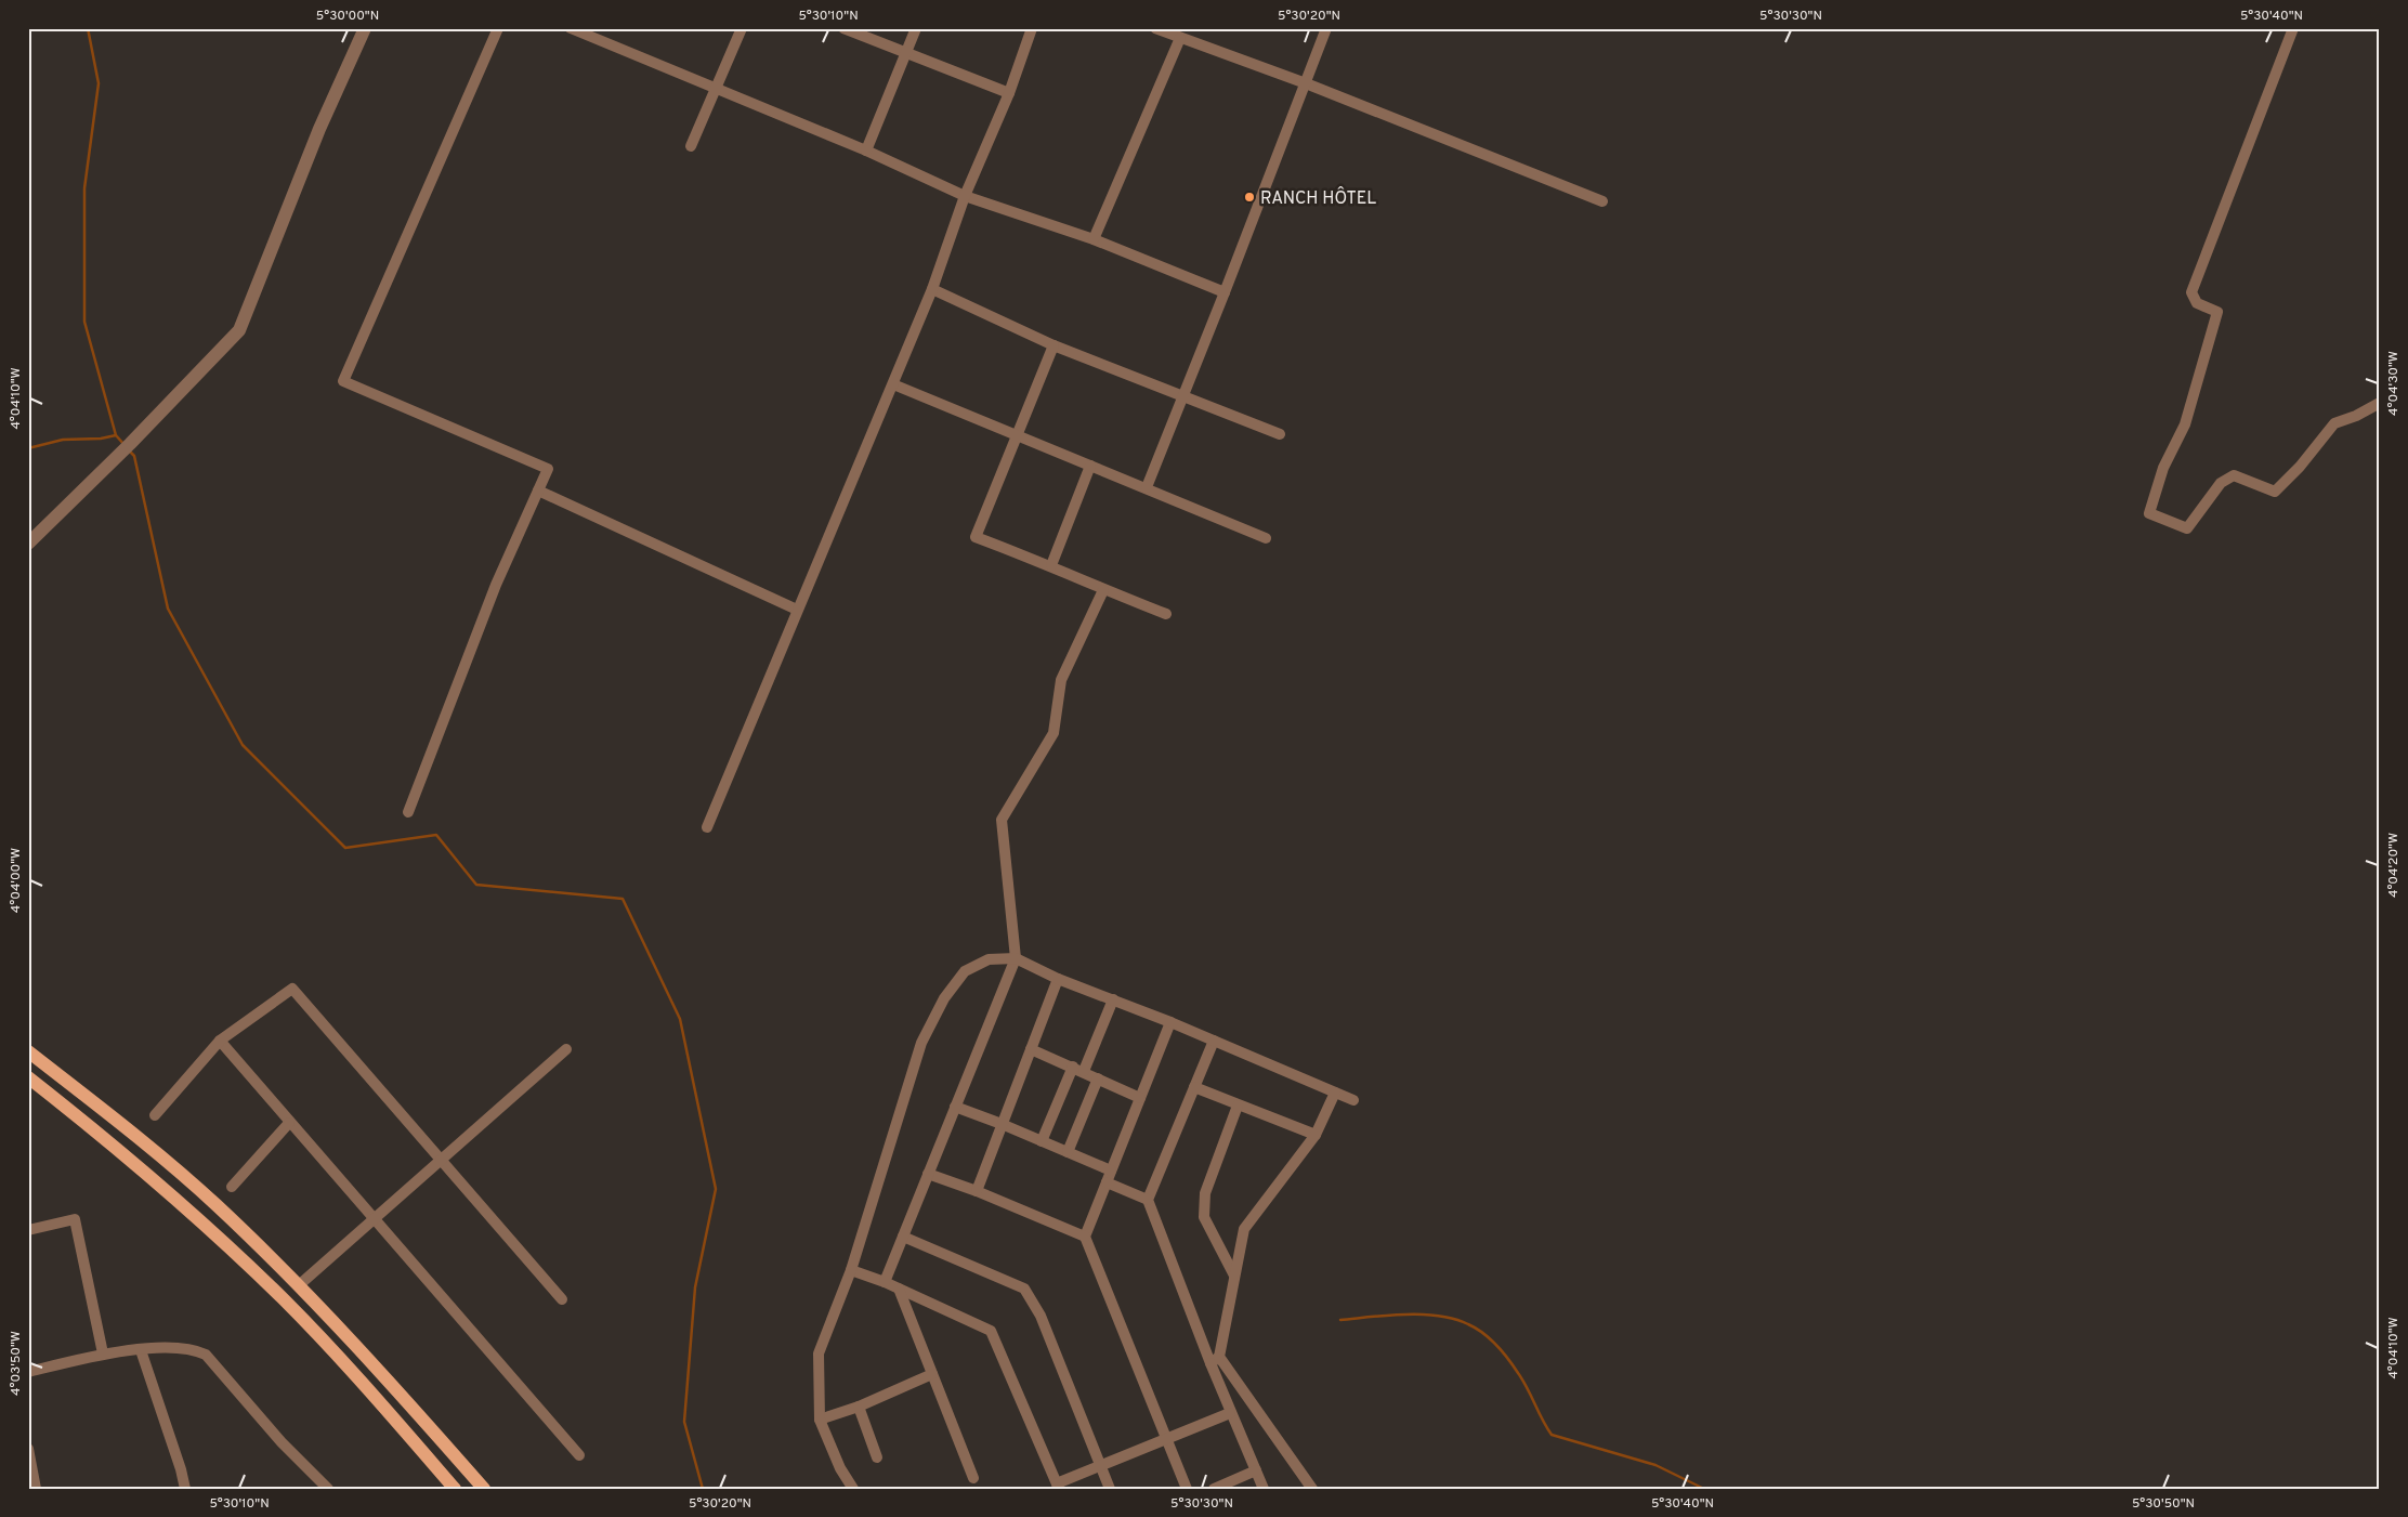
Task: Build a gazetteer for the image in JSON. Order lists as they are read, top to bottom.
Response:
{
  "places": ["RANCH HÔTEL"],
  "coordinates": [
    "5°30'00\"N",
    "5°30'10\"N",
    "5°30'20\"N",
    "5°30'30\"N",
    "5°30'40\"N",
    "4°04'30\"W",
    "4°04'10\"W",
    "4°04'20\"W",
    "4°04'00\"W",
    "4°03'50\"W",
    "5°30'50\"N"
  ]
}
